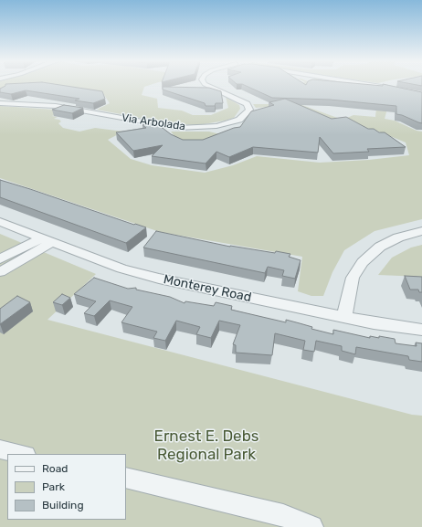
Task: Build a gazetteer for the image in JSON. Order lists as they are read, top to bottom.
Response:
{
  "streets": {
    "street": ["Via Arbolada", "Monterey Road"]
  },
  "parks": ["Ernest E. Debs Regional Park"],
  "legend": ["Road", "Park", "Building"]
}
